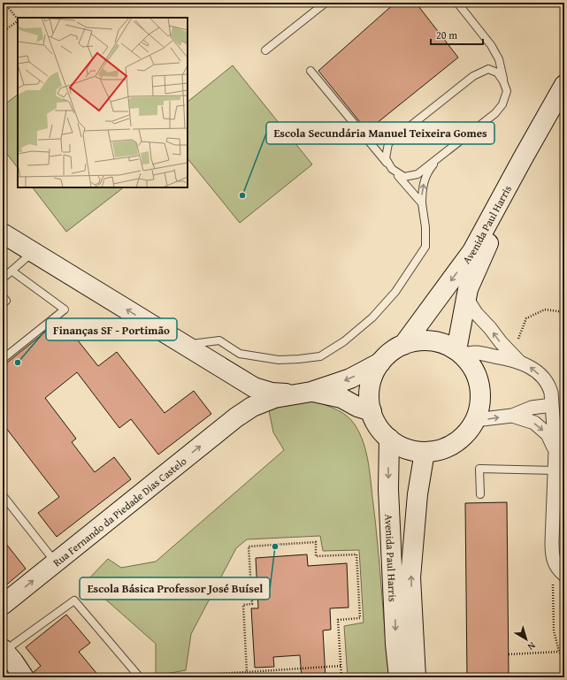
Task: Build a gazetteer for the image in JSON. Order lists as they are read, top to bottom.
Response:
{
  "streets": {
    "main road": ["Avenida Paul Harris", "Rua Fernando da Piedade Dias Castelo"]
  },
  "one_way": ["Rua Fernando da Piedade Dias Castelo"],
  "places": ["Escola Secundária Manuel Teixeira Gomes", "Finanças SF - Portimão", "Escola Básica Professor José Buísel"],
  "scale_bar": "20 m",
  "north": "bottom right"
}
